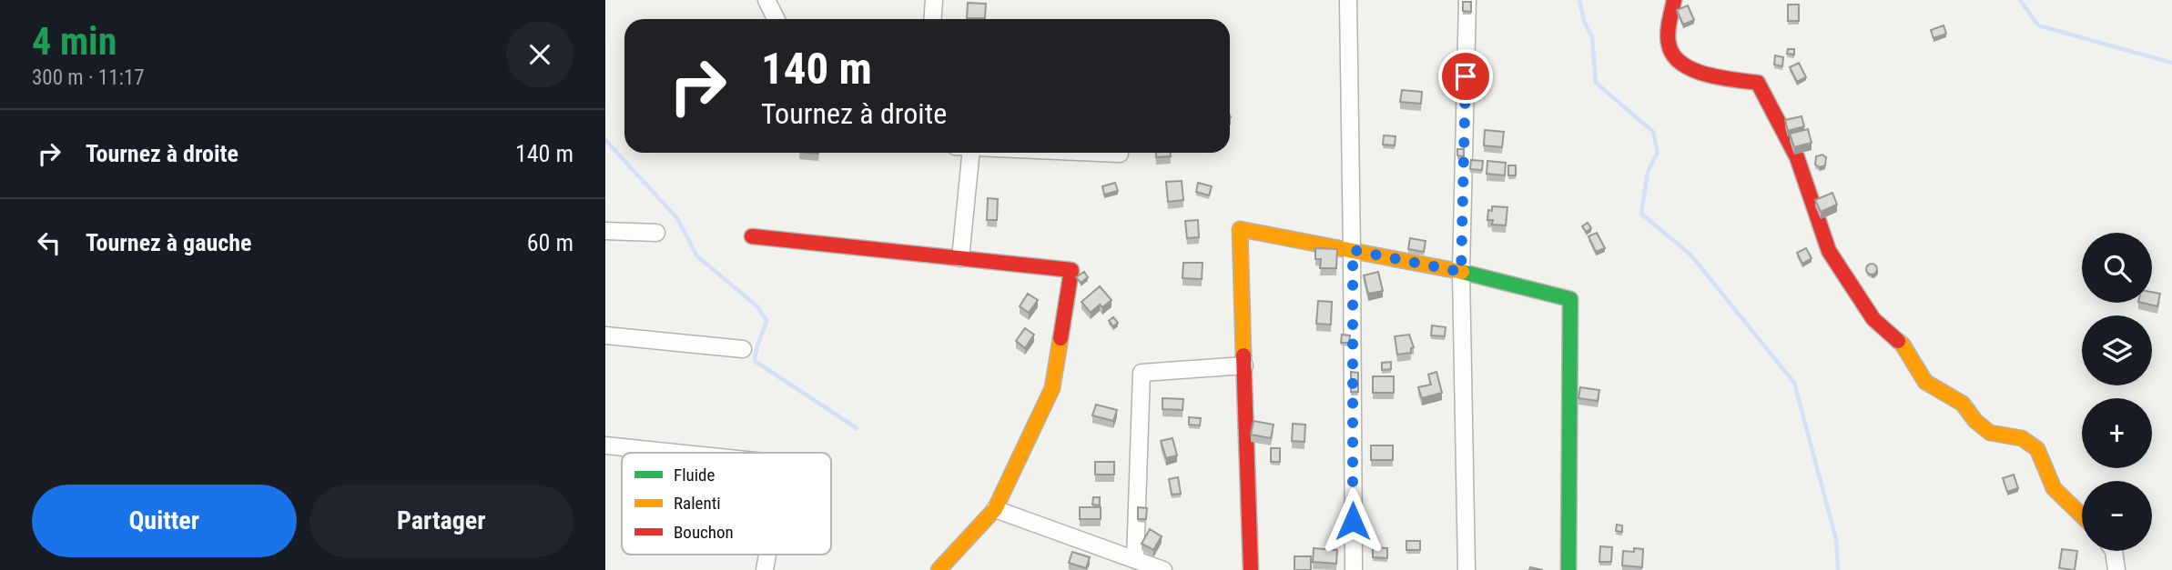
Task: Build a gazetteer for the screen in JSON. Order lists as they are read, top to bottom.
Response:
{
  "legend": ["Fluide", "Ralenti", "Bouchon"],
  "page": {
    "heading": ["4 min", "300 m · 11:17"],
    "turn": ["140 m", "Tournez à droite"],
    "list": [
      {
        "name": "Tournez à droite",
        "value": "140 m"
      },
      {
        "name": "Tournez à gauche",
        "value": "60 m"
      }
    ],
    "map_buttons": ["+", "−"],
    "buttons": ["Quitter", "Partager"]
  }
}
